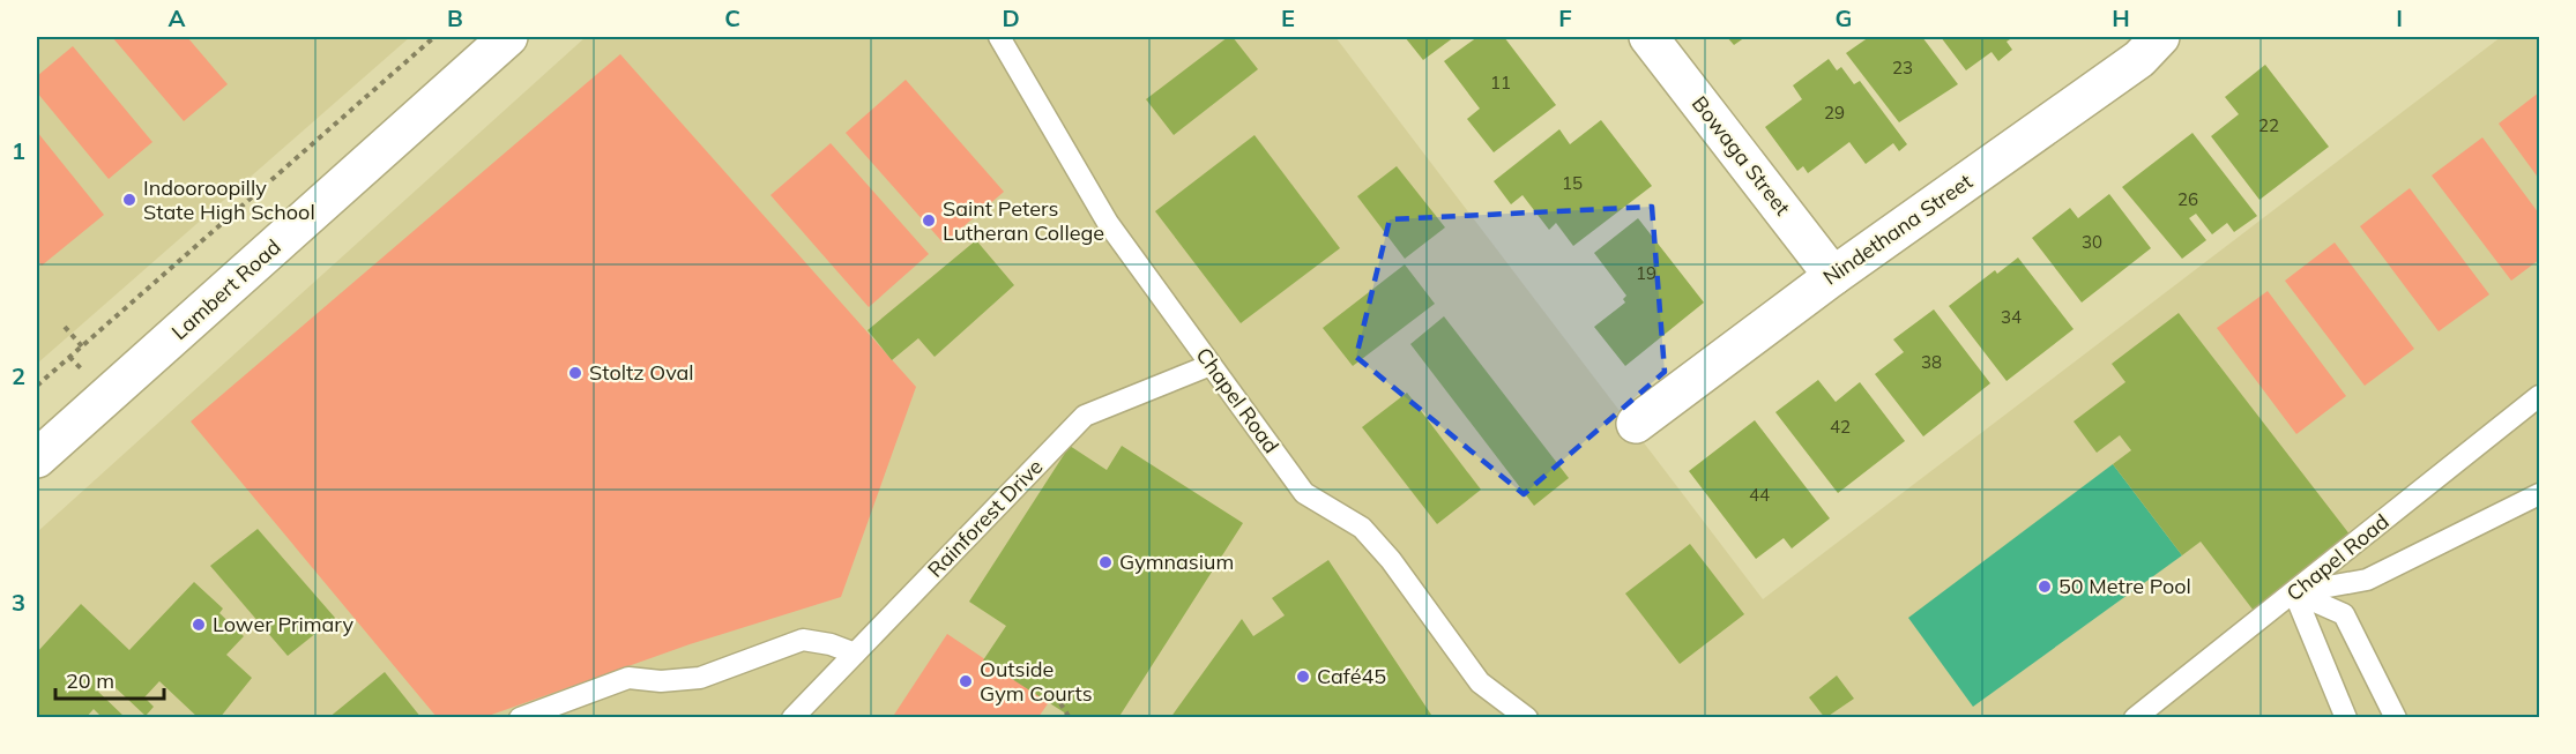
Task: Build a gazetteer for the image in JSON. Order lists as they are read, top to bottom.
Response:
{
  "streets": {
    "street": ["Bowaga Street", "Nindethana Street", "Lambert Road"],
    "lane": ["Chapel Road", "Rainforest Drive"]
  },
  "crossings": [
    ["Bowaga Street", "Nindethana Street"],
    ["Chapel Road", "Rainforest Drive"]
  ],
  "places": [
    "Indooroopilly State High School",
    "Saint Peters Lutheran College",
    "Stoltz Oval",
    "Gymnasium",
    "50 Metre Pool",
    "Lower Primary",
    "Café45",
    "Outside Gym Courts"
  ],
  "house_numbers": [
    "23",
    "11",
    "29",
    "22",
    "15",
    "26",
    "30",
    "19",
    "34",
    "38",
    "42",
    "44"
  ],
  "scale_bar": "20 m",
  "grid": {
    "columns": [
      "A",
      "B",
      "C",
      "D",
      "E",
      "F",
      "G",
      "H",
      "I"
    ],
    "rows": ["1", "2", "3"]
  }
}
